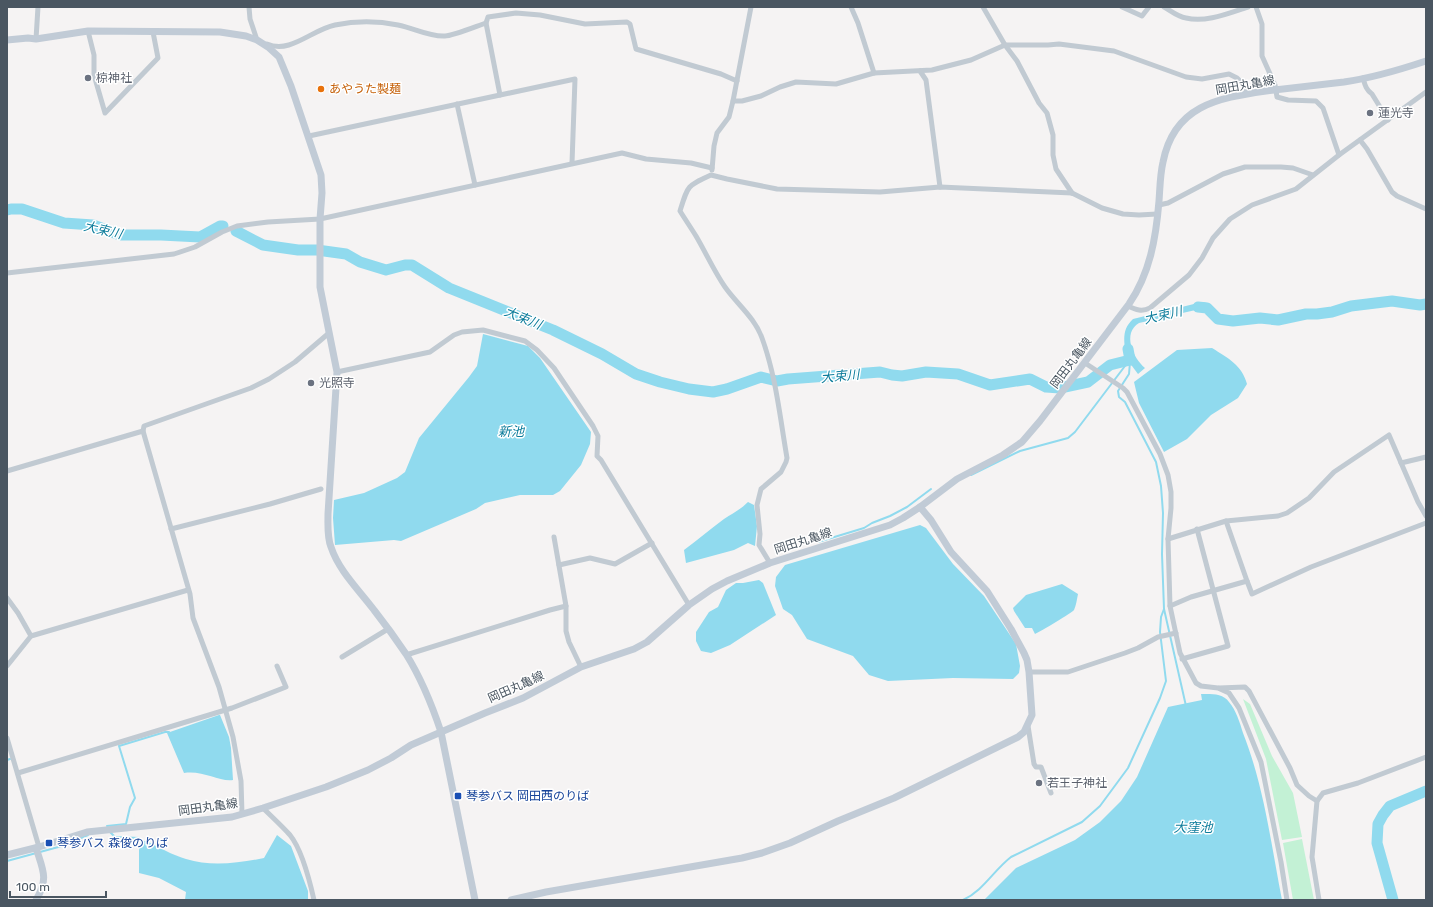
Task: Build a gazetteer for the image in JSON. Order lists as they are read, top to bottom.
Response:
{
  "streets": {
    "street": ["岡田丸亀線"]
  },
  "water": ["大束川", "新池", "大窪池"],
  "places": {
    "other": [
      "椋神社",
      "あやうた製麺",
      "蓮光寺",
      "光照寺",
      "若王子神社"
    ],
    "transit": ["琴参バス 岡田西のりば", "琴参バス 森俊のりば"]
  },
  "scale_bar": "100 m"
}
